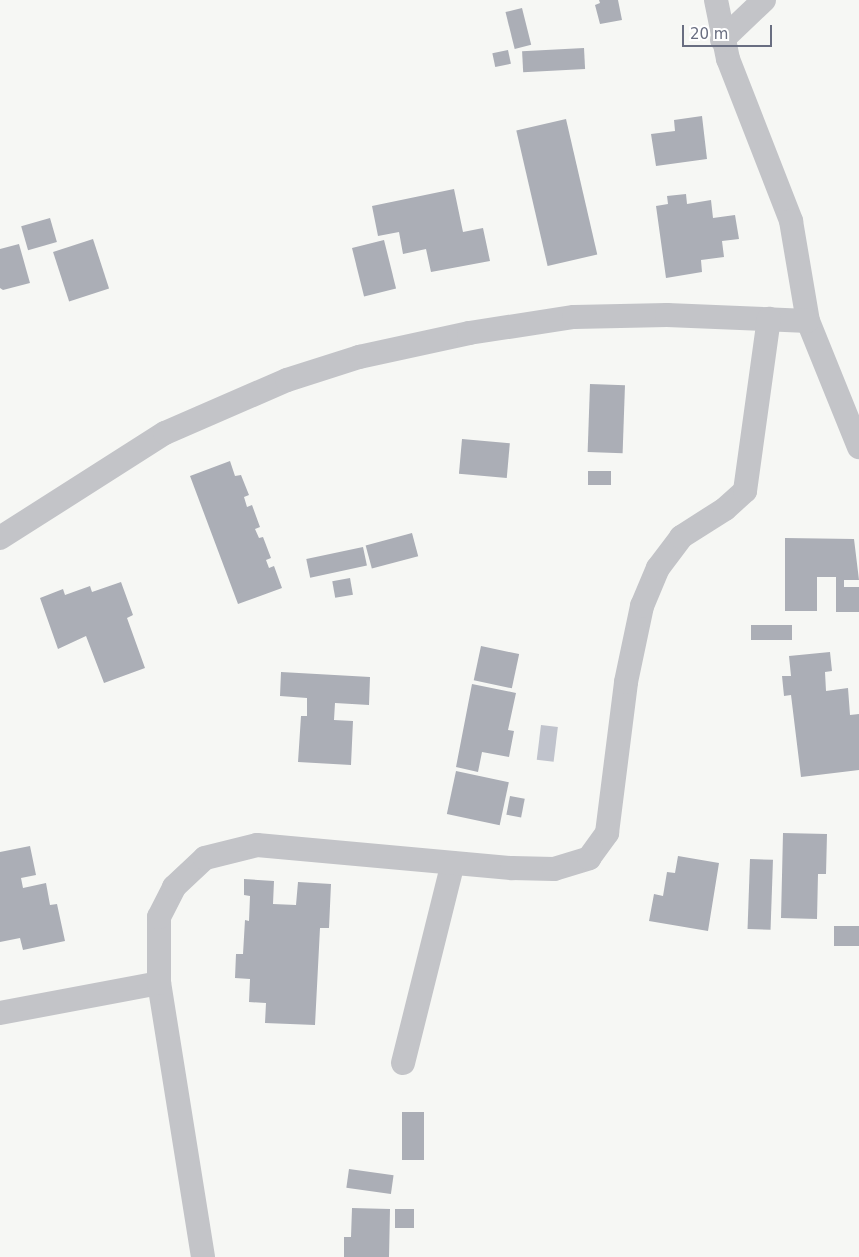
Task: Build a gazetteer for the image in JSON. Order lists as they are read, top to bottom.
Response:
{
  "scale_bar": "20 m"
}
